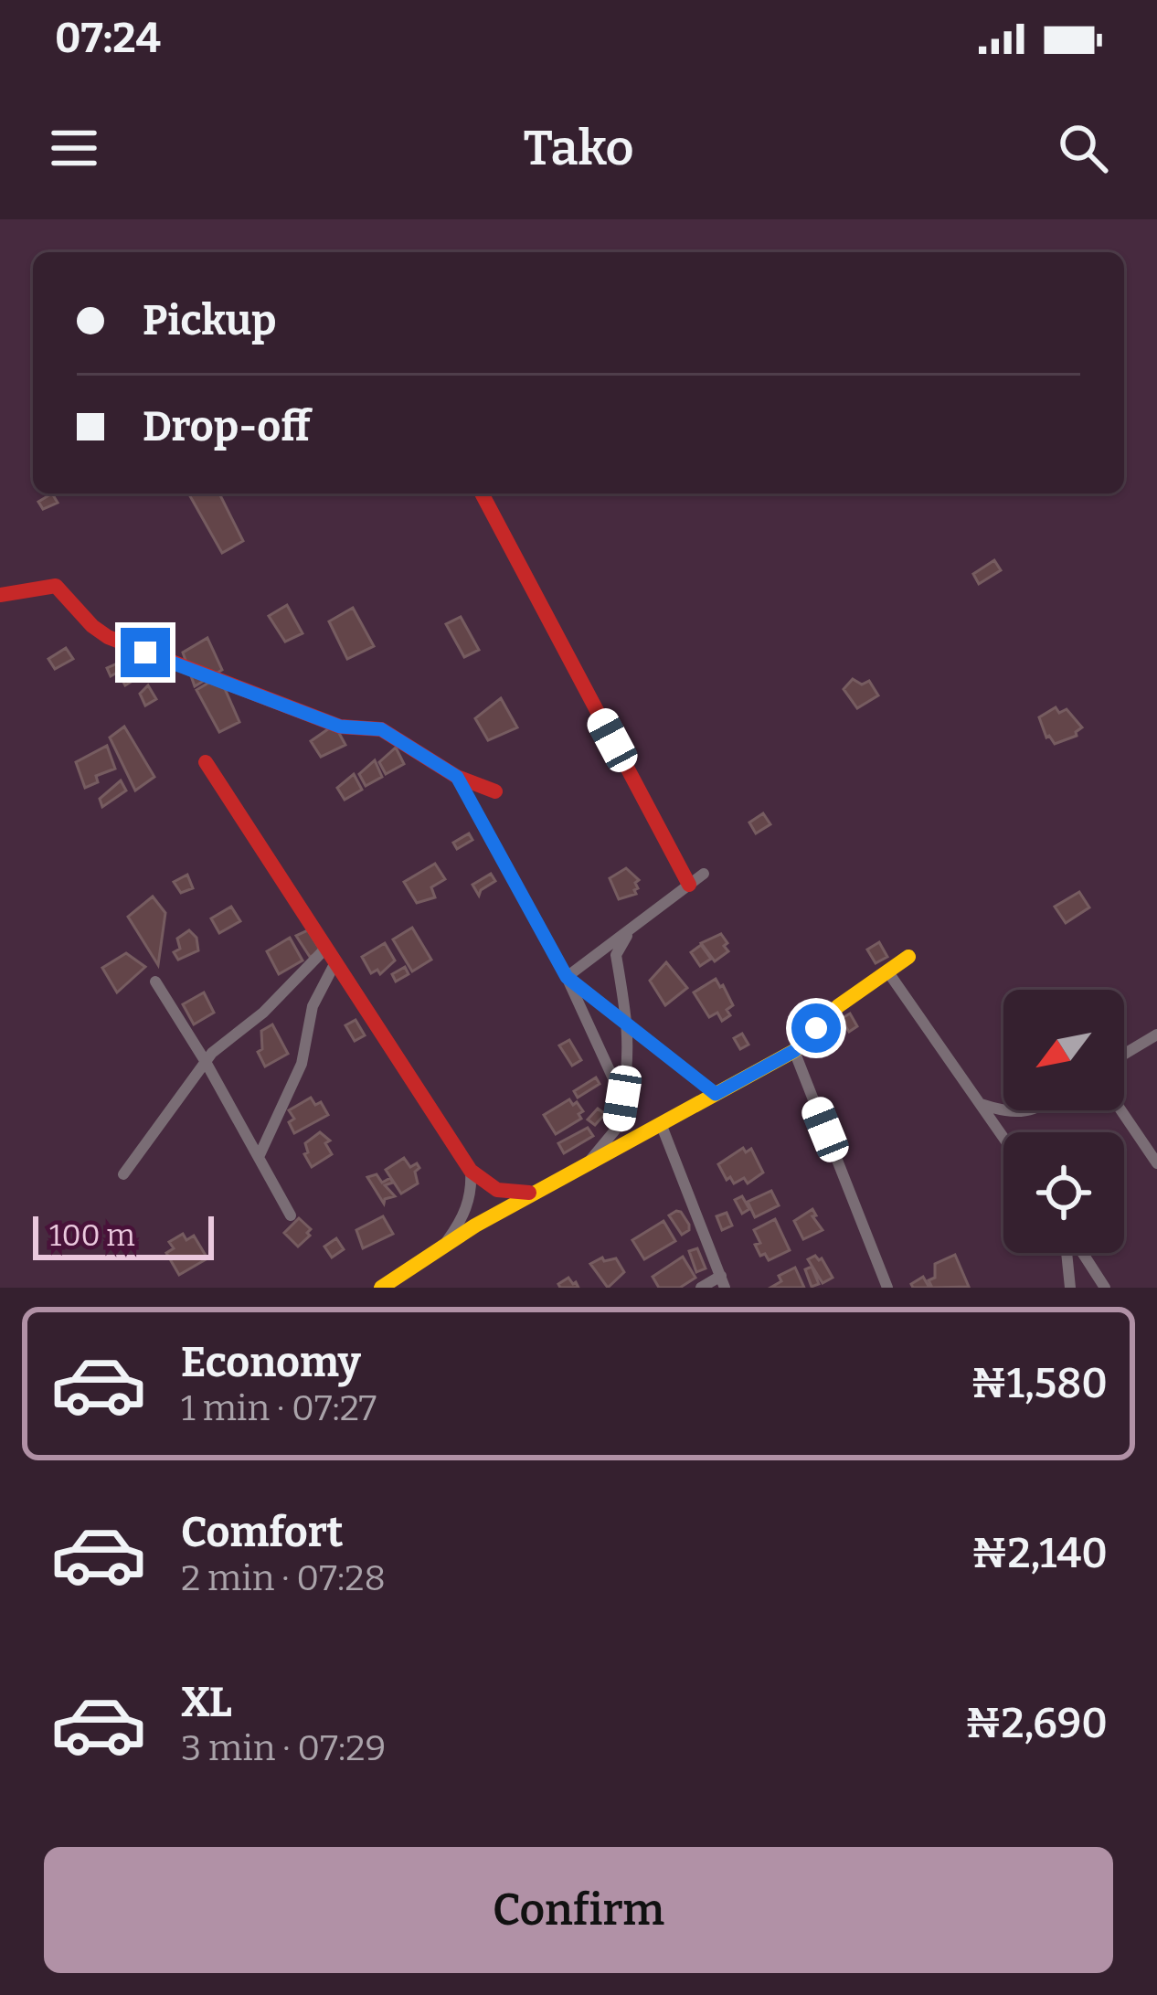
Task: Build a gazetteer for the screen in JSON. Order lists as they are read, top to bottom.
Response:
{
  "scale_bar": "100 m",
  "north": "bottom left",
  "page": {
    "status": "07:24",
    "header": "Tako",
    "banner": ["Pickup", "Drop-off"],
    "scale": "100 m",
    "list": [
      {
        "name": "Economy",
        "note": "1 min · 07:27",
        "value": "₦1,580"
      },
      {
        "name": "Comfort",
        "note": "2 min · 07:28",
        "value": "₦2,140"
      },
      {
        "name": "XL",
        "note": "3 min · 07:29",
        "value": "₦2,690"
      }
    ],
    "buttons": "Confirm"
  }
}
